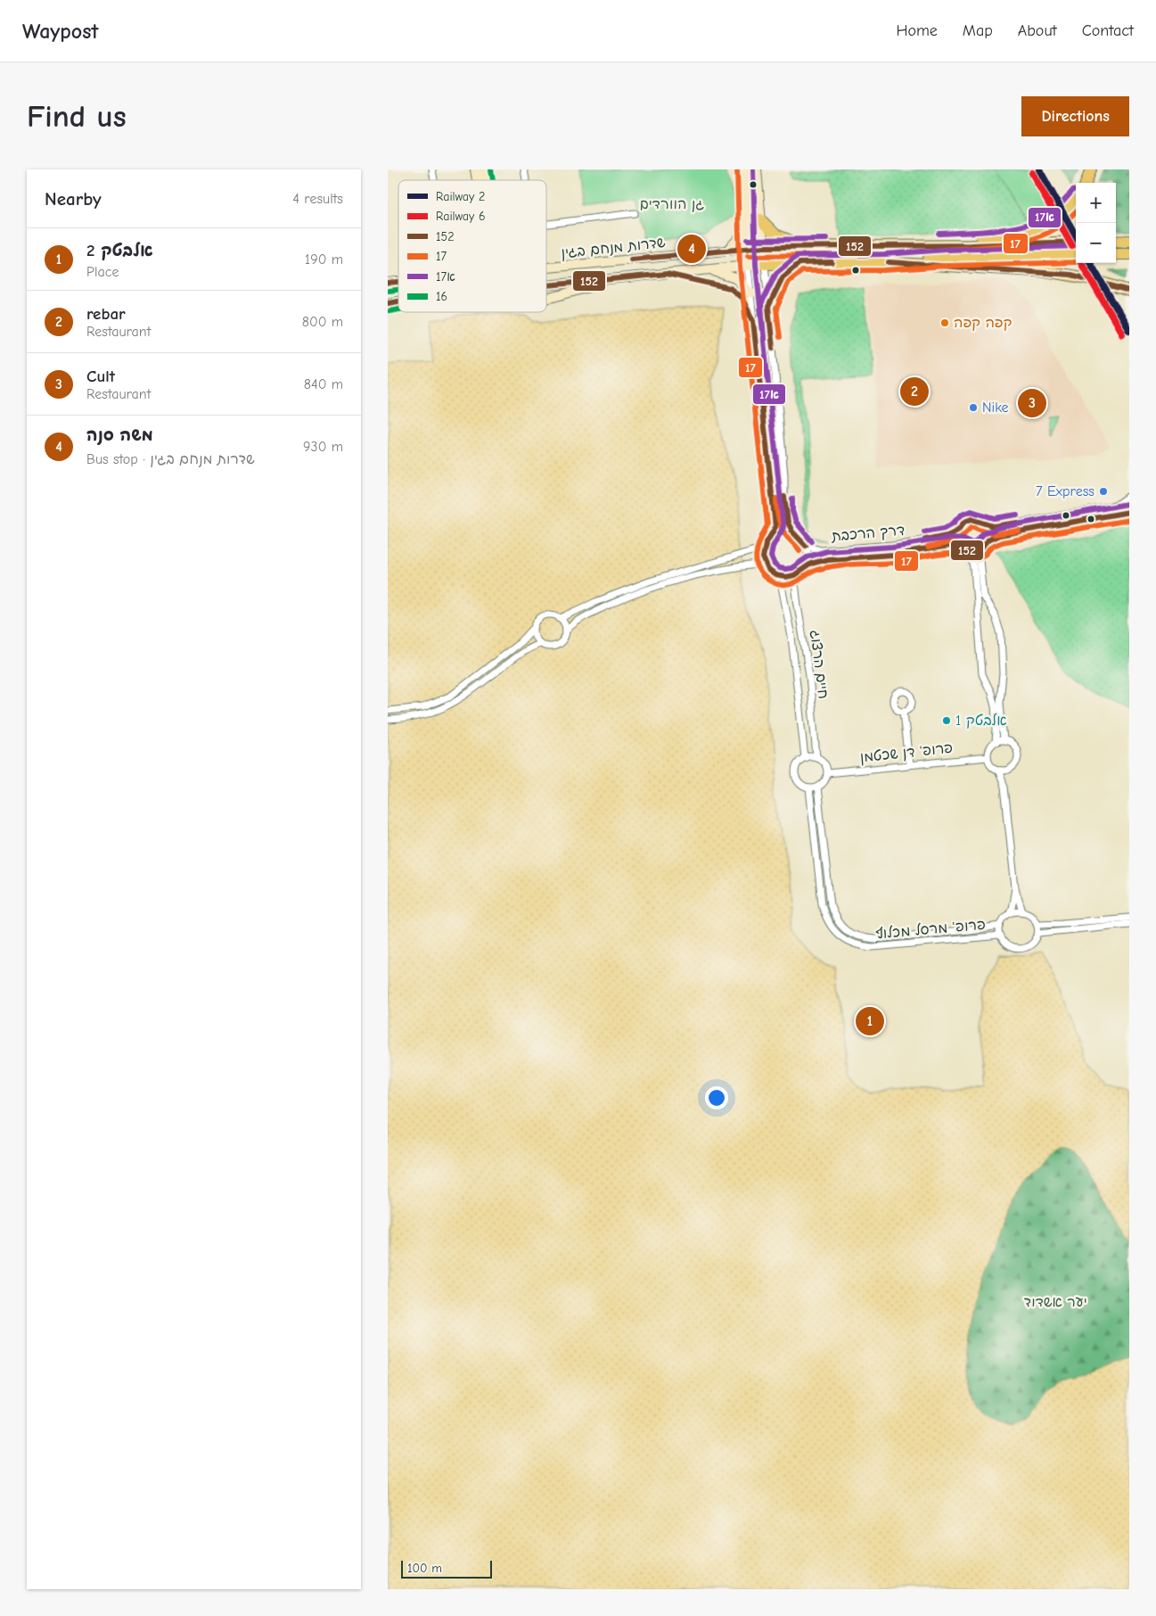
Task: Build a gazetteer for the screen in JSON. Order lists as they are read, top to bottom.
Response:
{
  "streets": {
    "main road": ["שדרות מנחם בגין"],
    "street": [
      "דרך הרכבת",
      "חיים הרצוג",
      "פרופ' דן שכטמן",
      "פרופ' מרסל מכלוף"
    ]
  },
  "crossings": [
    ["דרך הרכבת", "חיים הרצוג"],
    ["חיים הרצוג", "פרופ' דן שכטמן"],
    ["חיים הרצוג", "פרופ' מרסל מכלוף"],
    ["פרופ' דן שכטמן", "פרופ' מרסל מכלוף"]
  ],
  "parks": ["גן הוורדים", "יער אשדוד"],
  "places": [
    "קפה קפה",
    "Nike",
    "7 Express",
    "אלבטק 1"
  ],
  "lines": [
    "rail line 2",
    "transit line 17",
    "transit line 17א",
    "transit line 16",
    "rail line 6",
    "transit line 152"
  ],
  "legend": [
    "Railway 2",
    "Railway 6",
    "152",
    "17",
    "17א",
    "16"
  ],
  "scale_bar": "100 m",
  "page": {
    "header": "Waypost",
    "nav": [
      "Home",
      "Map",
      "About",
      "Contact"
    ],
    "buttons": "Directions",
    "title": "Find us",
    "heading": ["Nearby", "4 results"],
    "map_buttons": ["+", "−"],
    "list": [
      {
        "mark": "1",
        "name": "אלבטק 2",
        "note": "Place",
        "value": "190 m"
      },
      {
        "mark": "2",
        "name": "rebar",
        "note": "Restaurant",
        "value": "800 m"
      },
      {
        "mark": "3",
        "name": "Cult",
        "note": "Restaurant",
        "value": "840 m"
      },
      {
        "mark": "4",
        "name": "משה סנה",
        "note": "Bus stop · שדרות מנחם בגין",
        "value": "930 m"
      }
    ],
    "pins": [
      "4",
      "2",
      "3",
      "1"
    ],
    "scale": "100 m"
  }
}
